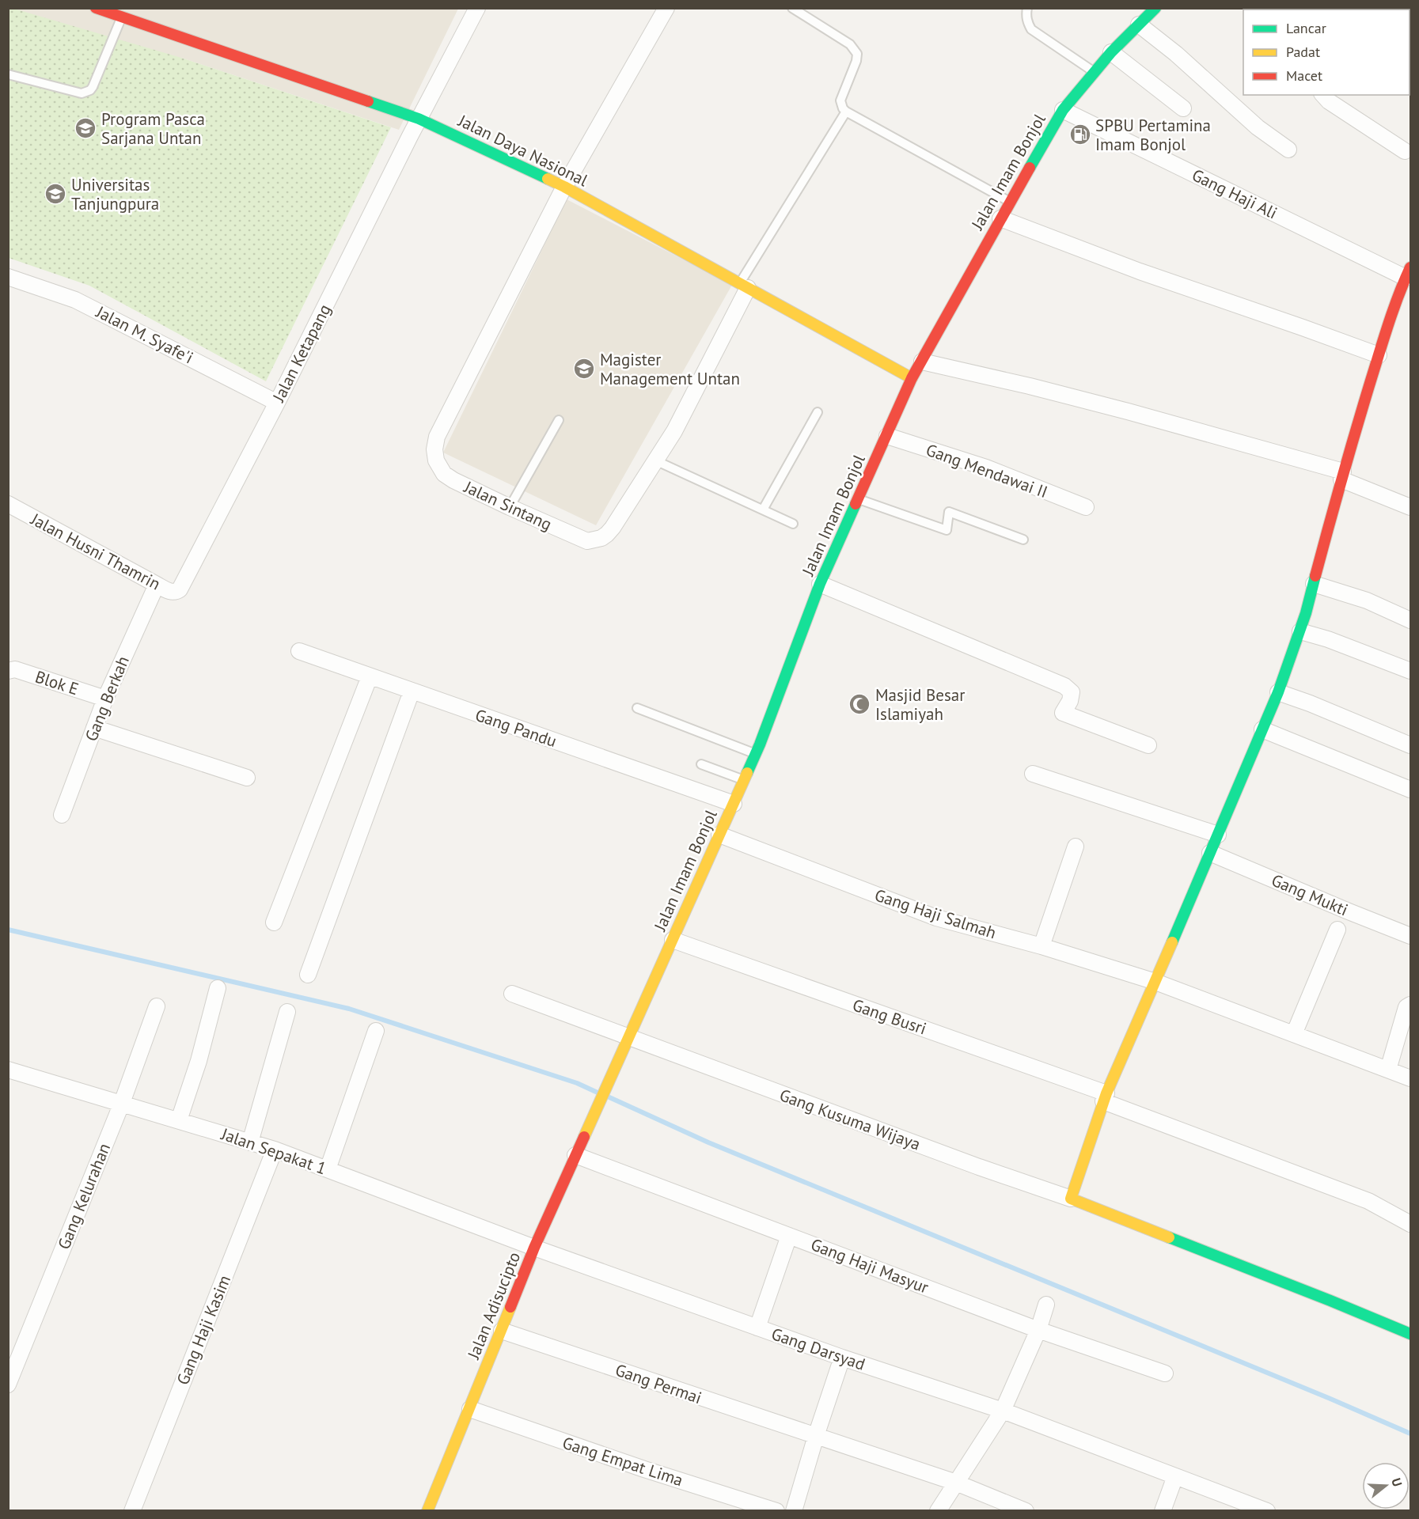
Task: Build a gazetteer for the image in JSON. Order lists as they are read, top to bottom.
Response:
{
  "streets": {
    "street": [
      "Jalan Daya Nasional",
      "Jalan Imam Bonjol",
      "Gang Haji Ali",
      "Jalan M. Syafe'i",
      "Jalan Ketapang",
      "Gang Mendawai II",
      "Jalan Sintang",
      "Jalan Husni Thamrin",
      "Blok E",
      "Gang Berkah",
      "Gang Pandu",
      "Gang Mukti",
      "Gang Haji Salmah",
      "Gang Busri",
      "Gang Kusuma Wijaya",
      "Jalan Sepakat 1",
      "Gang Kelurahan",
      "Gang Haji Masyur",
      "Jalan Adisucipto",
      "Gang Haji Kasim",
      "Gang Darsyad",
      "Gang Permai",
      "Gang Empat Lima"
    ]
  },
  "crossings": [
    ["Jalan Daya Nasional", "Jalan Imam Bonjol"],
    ["Jalan Daya Nasional", "Jalan Ketapang"],
    ["Jalan Daya Nasional", "Jalan Sintang"],
    ["Jalan Imam Bonjol", "Gang Haji Ali"],
    ["Jalan Imam Bonjol", "Gang Mendawai II"],
    ["Jalan Imam Bonjol", "Gang Pandu"],
    ["Jalan Imam Bonjol", "Gang Haji Salmah"],
    ["Jalan Imam Bonjol", "Gang Busri"],
    ["Jalan Imam Bonjol", "Gang Kusuma Wijaya"],
    ["Jalan Imam Bonjol", "Jalan Adisucipto"],
    ["Jalan M. Syafe'i", "Jalan Ketapang"],
    ["Jalan Ketapang", "Jalan Husni Thamrin"],
    ["Jalan Husni Thamrin", "Gang Berkah"],
    ["Blok E", "Gang Berkah"],
    ["Jalan Sepakat 1", "Gang Kelurahan"],
    ["Jalan Sepakat 1", "Jalan Adisucipto"],
    ["Jalan Sepakat 1", "Gang Haji Kasim"],
    ["Jalan Sepakat 1", "Gang Darsyad"],
    ["Gang Haji Masyur", "Jalan Adisucipto"],
    ["Jalan Adisucipto", "Gang Darsyad"],
    ["Jalan Adisucipto", "Gang Permai"],
    ["Jalan Adisucipto", "Gang Empat Lima"]
  ],
  "places": {
    "school or university": ["Program Pasca Sarjana Untan", "Universitas Tanjungpura", "Magister Management Untan"],
    "fuel station": ["SPBU Pertamina Imam Bonjol"],
    "mosque": ["Masjid Besar Islamiyah"]
  },
  "legend": ["Lancar", "Padat", "Macet"],
  "north": "right"
}
